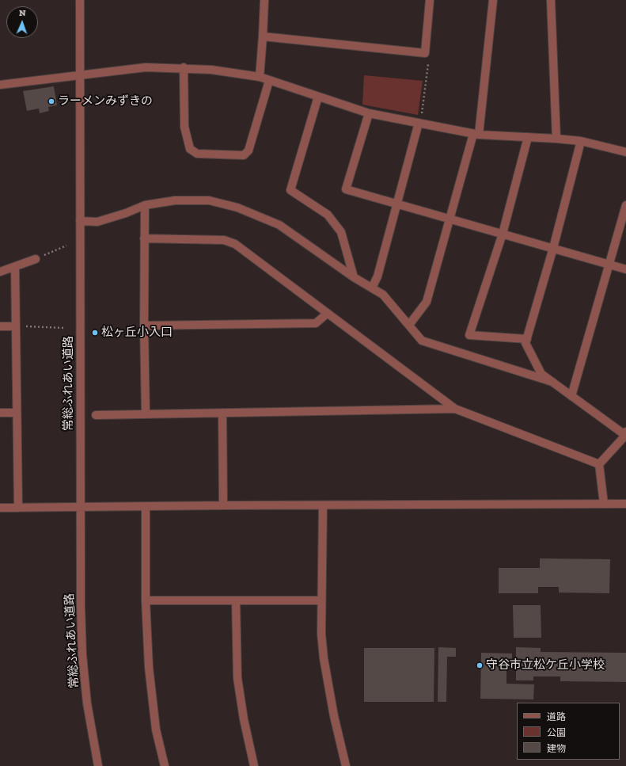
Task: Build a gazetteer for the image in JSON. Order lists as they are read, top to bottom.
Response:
{
  "streets": {
    "street": ["常総ふれあい道路"]
  },
  "places": ["ラーメンみずきの", "松ヶ丘小入口", "守谷市立松ケ丘小学校"],
  "legend": ["道路", "公園", "建物"],
  "north": "top"
}
